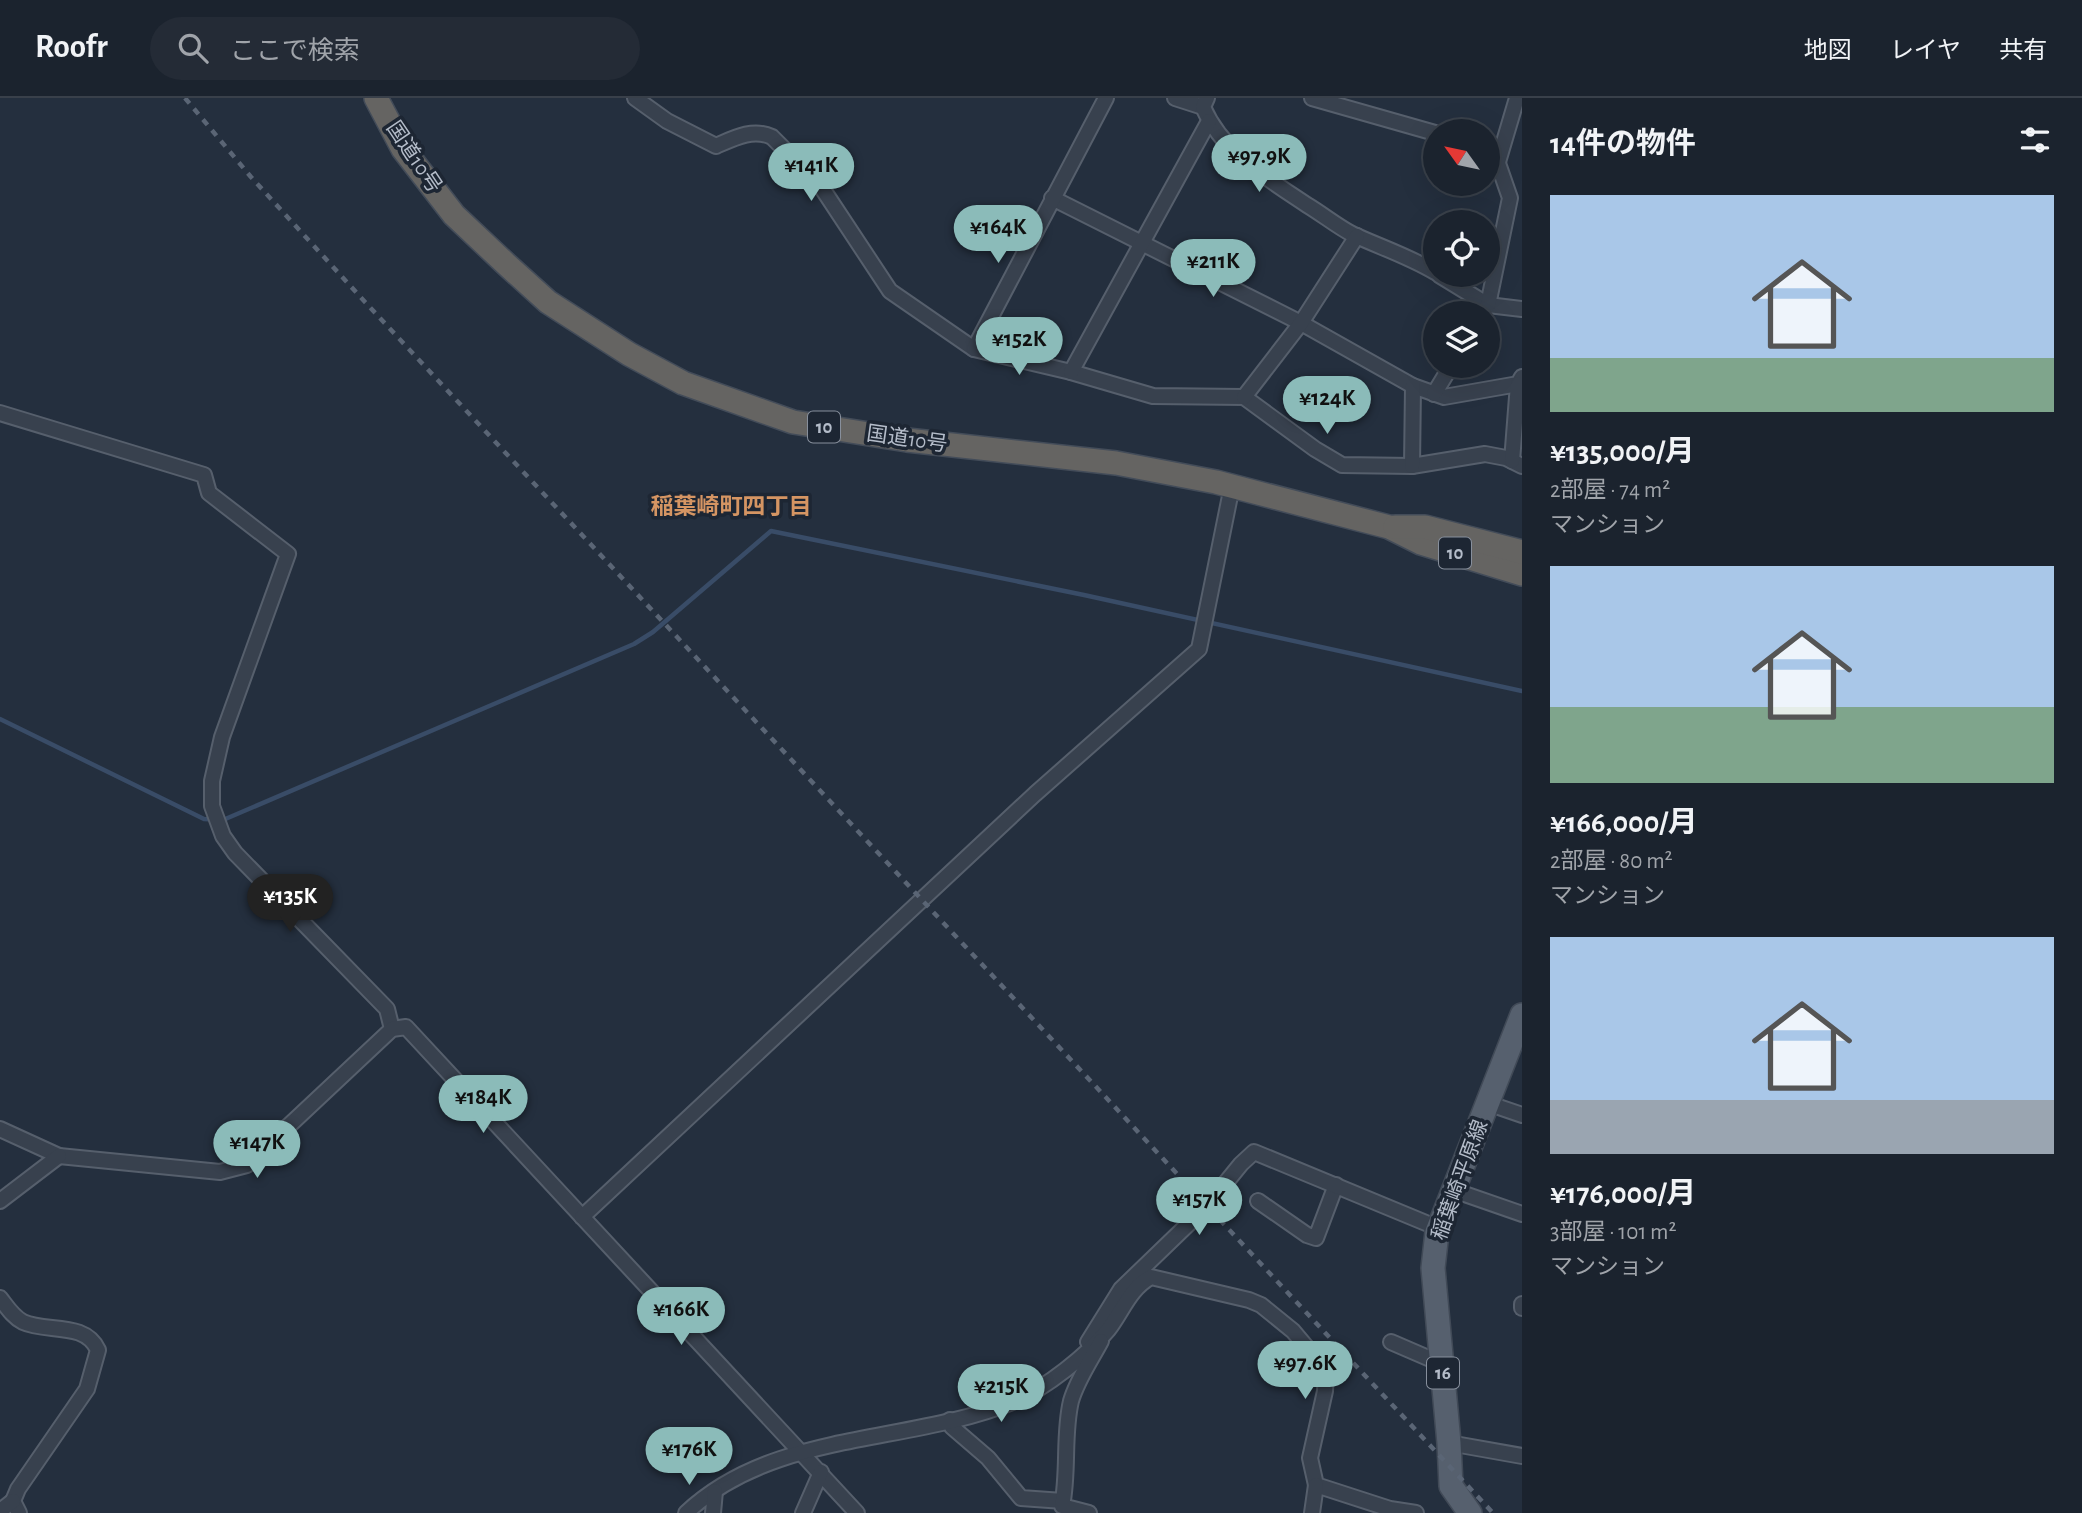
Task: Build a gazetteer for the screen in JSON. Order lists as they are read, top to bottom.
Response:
{
  "streets": {
    "highway": ["国道10号", "10"],
    "main road": ["稲葉崎平原線", "16"]
  },
  "districts": ["稲葉崎町四丁目"],
  "north": "top left",
  "page": {
    "header": "Roofr",
    "search": "ここで検索",
    "nav": ["地図", "レイヤ", "共有"],
    "heading": "14件の物件",
    "price": [
      "¥97.9K",
      "¥141K",
      "¥164K",
      "¥211K",
      "¥152K",
      "¥124K",
      "¥135K",
      "¥184K",
      "¥147K",
      "¥157K",
      "¥166K",
      "¥97.6K",
      "¥215K",
      "¥176K"
    ],
    "list": [
      {
        "name": "¥135,000/月",
        "note": "2部屋 · 74 m² · マンション"
      },
      {
        "name": "¥166,000/月",
        "note": "2部屋 · 80 m² · マンション"
      },
      {
        "name": "¥176,000/月",
        "note": "3部屋 · 101 m² · マンション"
      }
    ]
  }
}
